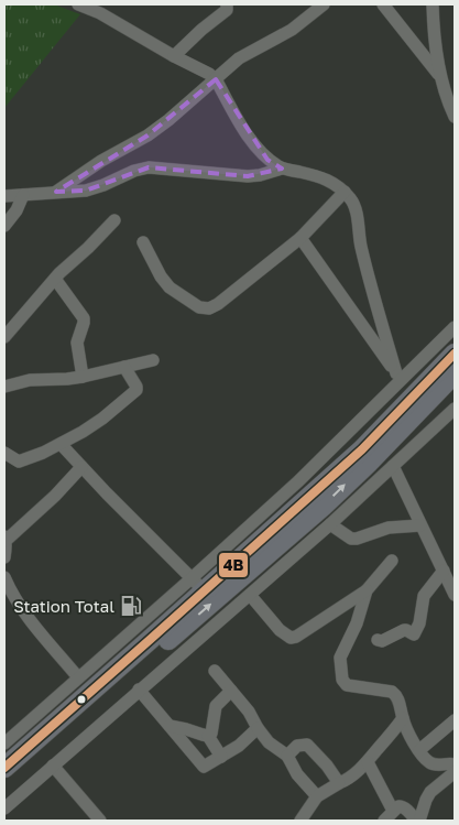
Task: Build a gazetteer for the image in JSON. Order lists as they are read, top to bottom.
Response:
{
  "places": {
    "fuel station": ["Station Total"]
  },
  "lines": ["transit line 4B"]
}
